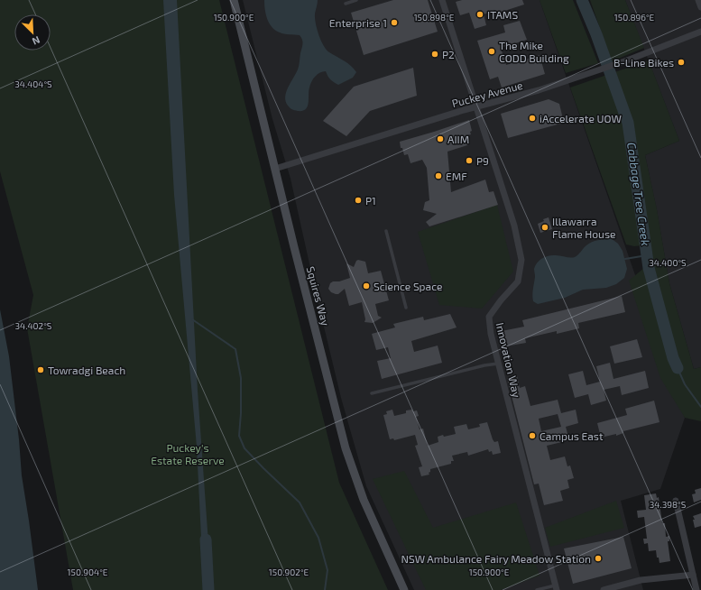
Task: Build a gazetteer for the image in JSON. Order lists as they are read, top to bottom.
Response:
{
  "streets": {
    "main road": ["Squires Way"],
    "street": ["Puckey Avenue", "Innovation Way"]
  },
  "crossings": [
    ["Puckey Avenue", "Squires Way"],
    ["Puckey Avenue", "Innovation Way"]
  ],
  "water": ["Cabbage Tree Creek"],
  "parks": ["Puckey's Estate Reserve"],
  "places": [
    "ITAMS",
    "Enterprise 1",
    "The Mike CODD Building",
    "P2",
    "B-Line Bikes",
    "iAccelerate UOW",
    "AIIM",
    "P9",
    "EMF",
    "P1",
    "Illawarra Flame House",
    "Science Space",
    "Towradgi Beach",
    "Campus East",
    "NSW Ambulance Fairy Meadow Station"
  ],
  "north": "bottom right",
  "coordinates": [
    "150.900°E",
    "150.898°E",
    "150.896°E",
    "34.404°S",
    "34.400°S",
    "34.402°S",
    "34.398°S",
    "150.904°E",
    "150.902°E"
  ]
}
